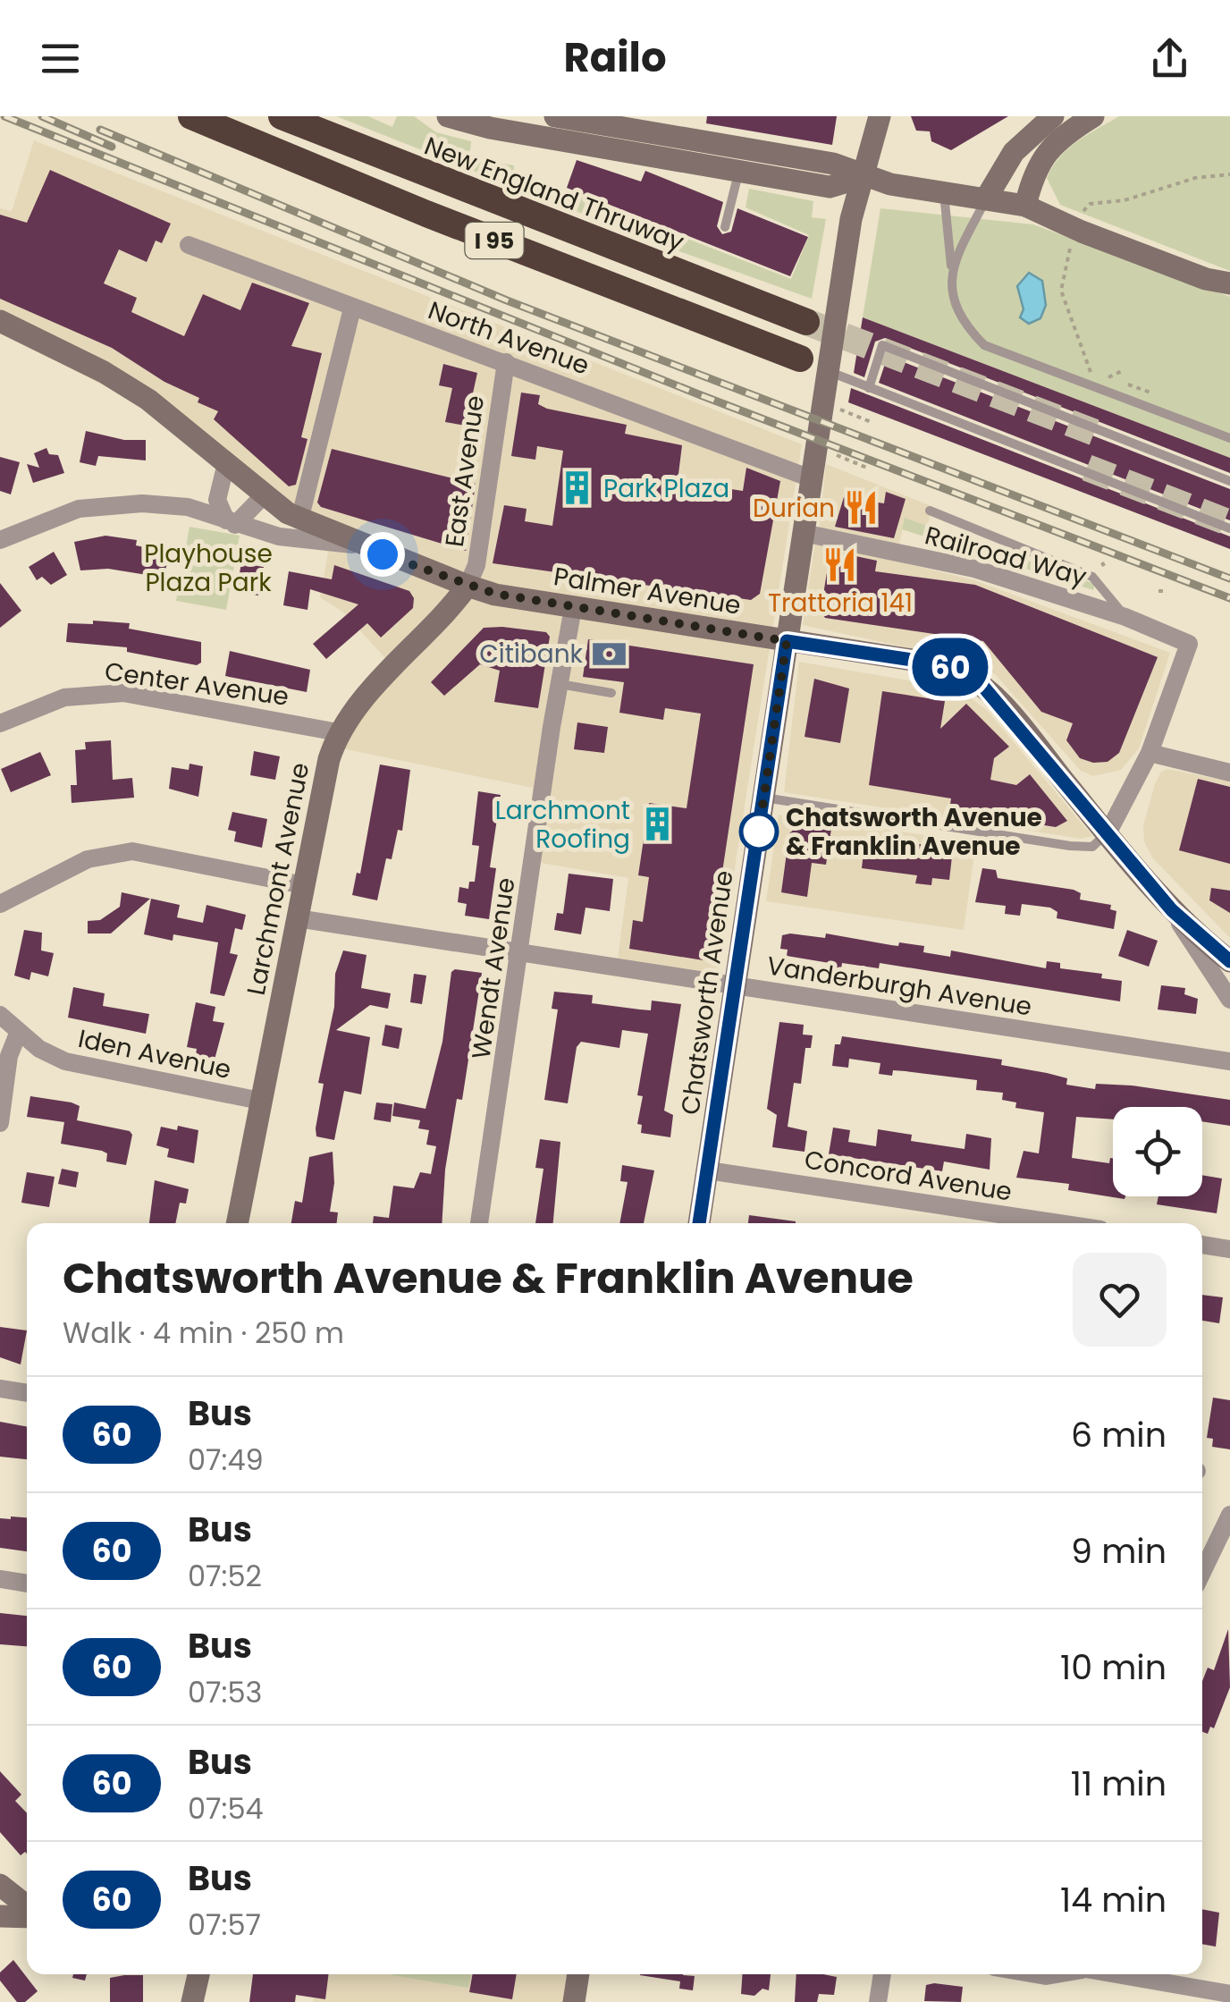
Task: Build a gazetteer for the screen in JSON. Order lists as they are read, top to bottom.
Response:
{
  "streets": {
    "highway": ["New England Thruway", "I 95"],
    "street": [
      "North Avenue",
      "East Avenue",
      "Railroad Way",
      "Palmer Avenue",
      "Center Avenue",
      "Larchmont Avenue",
      "Wendt Avenue",
      "Vanderburgh Avenue",
      "Chatsworth Avenue",
      "Iden Avenue",
      "Concord Avenue"
    ]
  },
  "crossings": [
    ["North Avenue", "East Avenue"],
    ["North Avenue", "Chatsworth Avenue"],
    ["East Avenue", "Palmer Avenue"],
    ["East Avenue", "Larchmont Avenue"],
    ["Railroad Way", "Chatsworth Avenue"],
    ["Palmer Avenue", "Larchmont Avenue"],
    ["Palmer Avenue", "Wendt Avenue"],
    ["Palmer Avenue", "Chatsworth Avenue"],
    ["Center Avenue", "Larchmont Avenue"],
    ["Larchmont Avenue", "Vanderburgh Avenue"],
    ["Larchmont Avenue", "Iden Avenue"],
    ["Wendt Avenue", "Vanderburgh Avenue"],
    ["Vanderburgh Avenue", "Chatsworth Avenue"],
    ["Chatsworth Avenue", "Concord Avenue"]
  ],
  "parks": ["Playhouse Plaza Park"],
  "places": {
    "building": ["Park Plaza", "Larchmont Roofing"],
    "restaurant": ["Durian", "Trattoria 141"],
    "bank": ["Citibank"],
    "other": ["Chatsworth Avenue & Franklin Avenue"]
  },
  "lines": ["bus line 60"],
  "page": {
    "header": "Railo",
    "on_map": "60",
    "heading": ["Chatsworth Avenue & Franklin Avenue", "Walk · 4 min · 250 m"],
    "list": [
      {
        "mark": "60",
        "name": "Bus",
        "note": "07:49",
        "value": "6 min"
      },
      {
        "mark": "60",
        "name": "Bus",
        "note": "07:52",
        "value": "9 min"
      },
      {
        "mark": "60",
        "name": "Bus",
        "note": "07:53",
        "value": "10 min"
      },
      {
        "mark": "60",
        "name": "Bus",
        "note": "07:54",
        "value": "11 min"
      },
      {
        "mark": "60",
        "name": "Bus",
        "note": "07:57",
        "value": "14 min"
      }
    ]
  }
}
